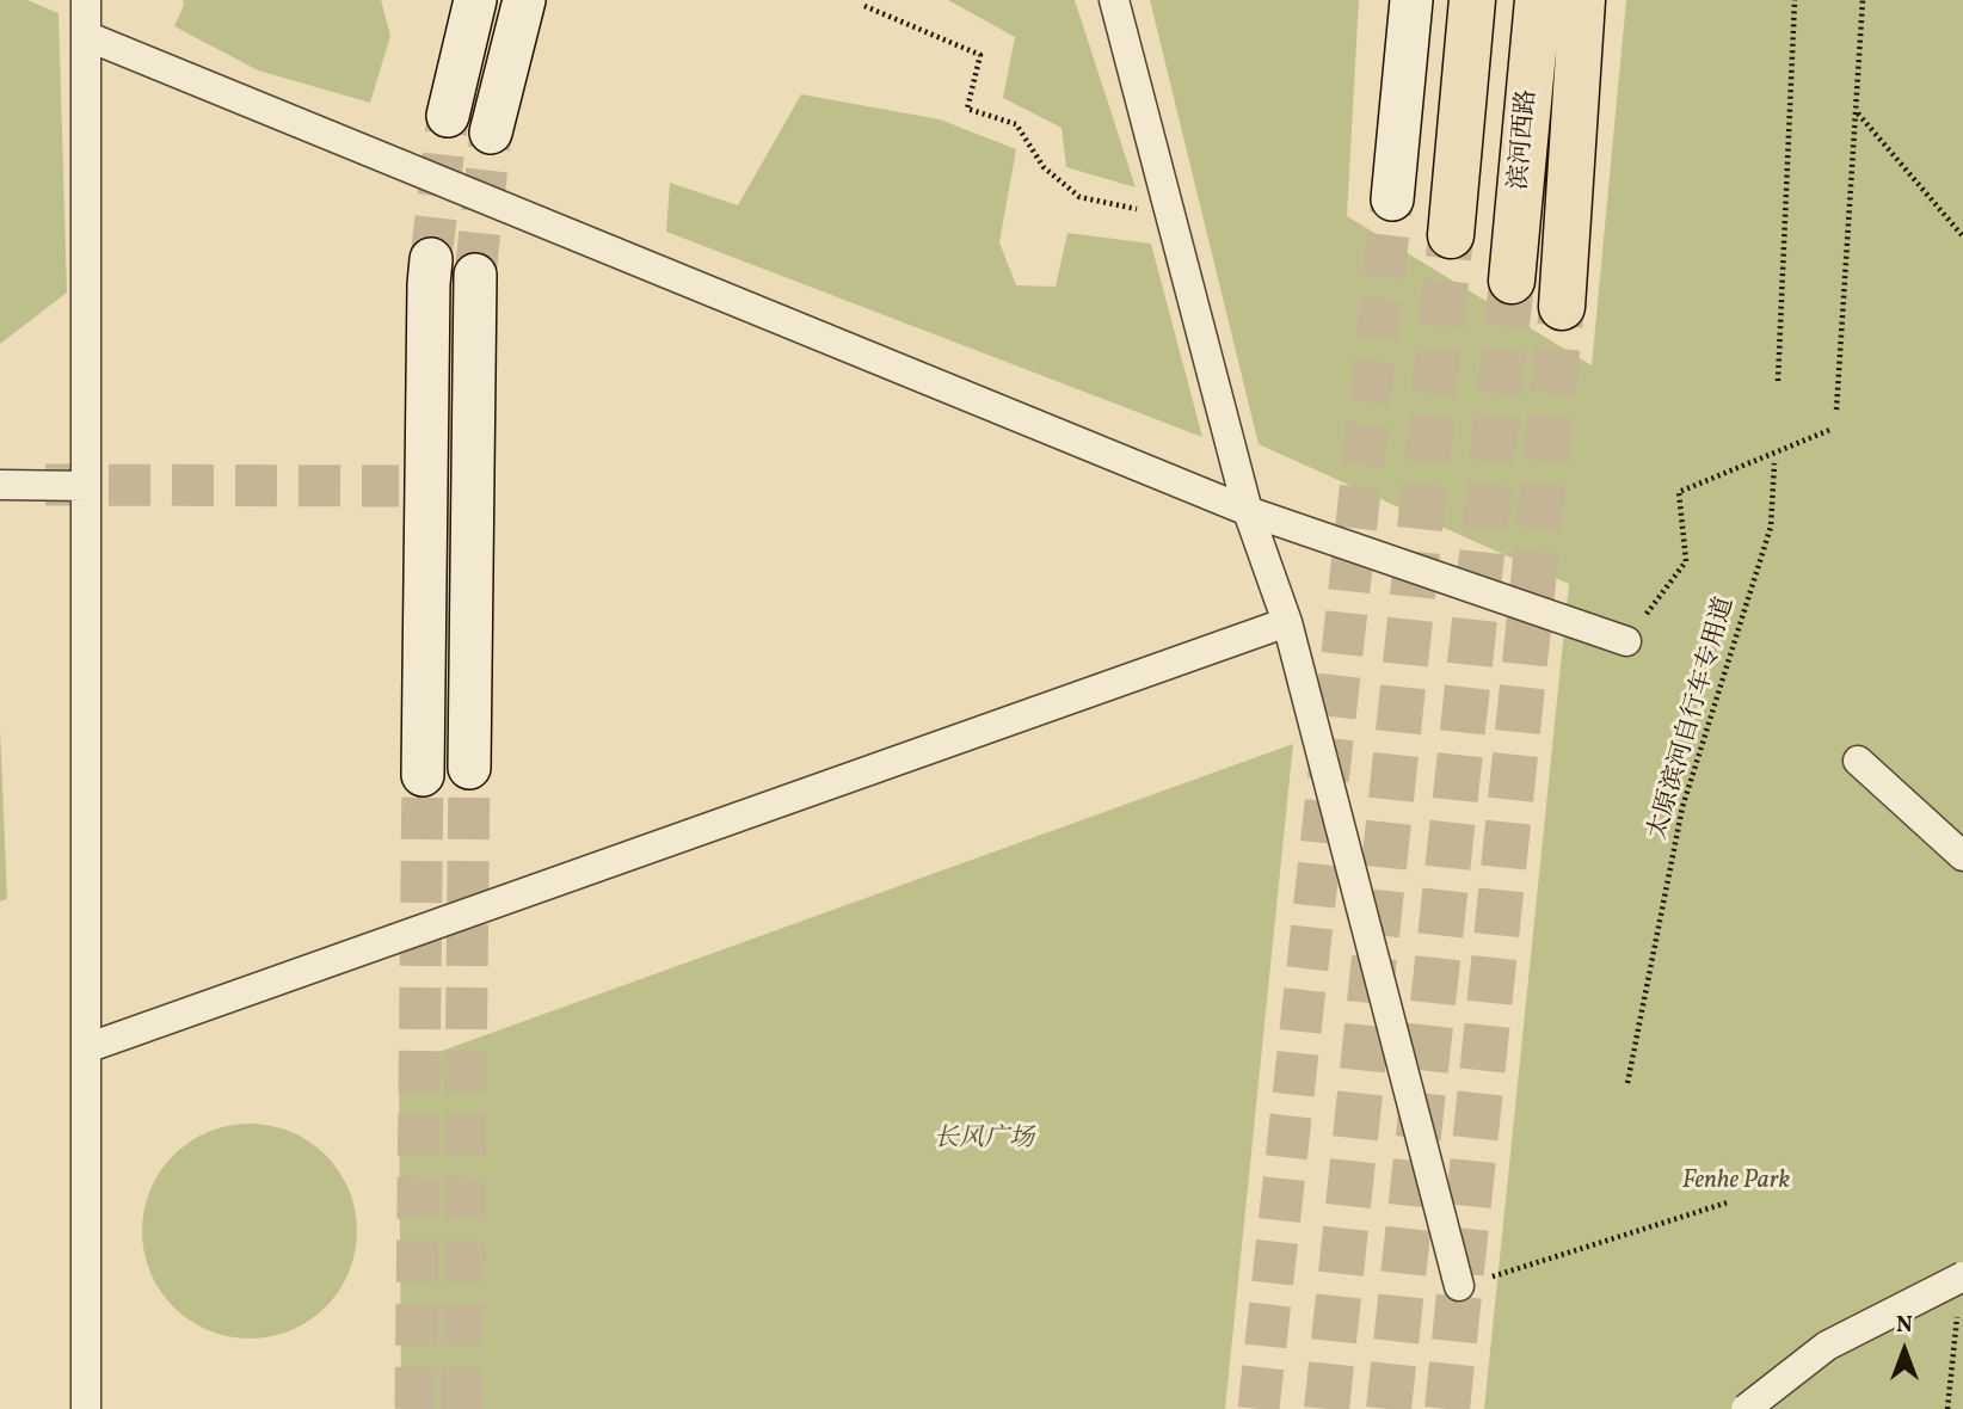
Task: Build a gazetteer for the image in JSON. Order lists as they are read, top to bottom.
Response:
{
  "streets": {
    "highway": ["滨河西路"],
    "path": ["太原滨河自行车专用道"]
  },
  "parks": ["长风广场", "Fenhe Park"],
  "north": "top"
}
